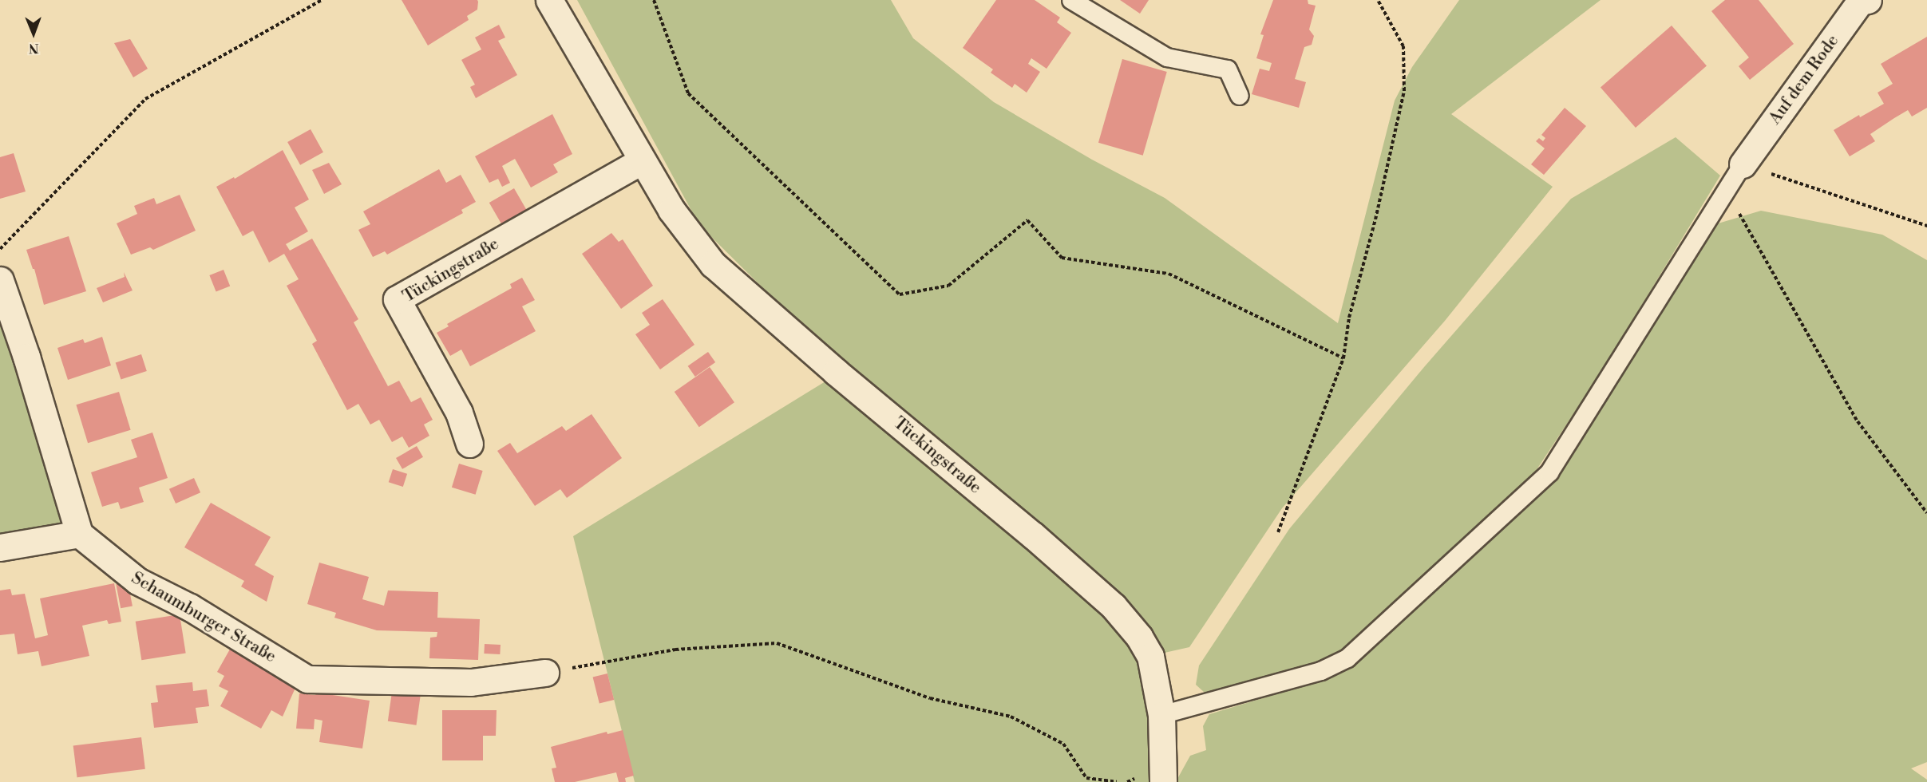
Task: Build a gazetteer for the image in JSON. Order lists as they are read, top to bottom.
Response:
{
  "streets": {
    "street": ["Auf dem Rode", "Tückingstraße", "Schaumburger Straße"]
  },
  "north": "bottom"
}
